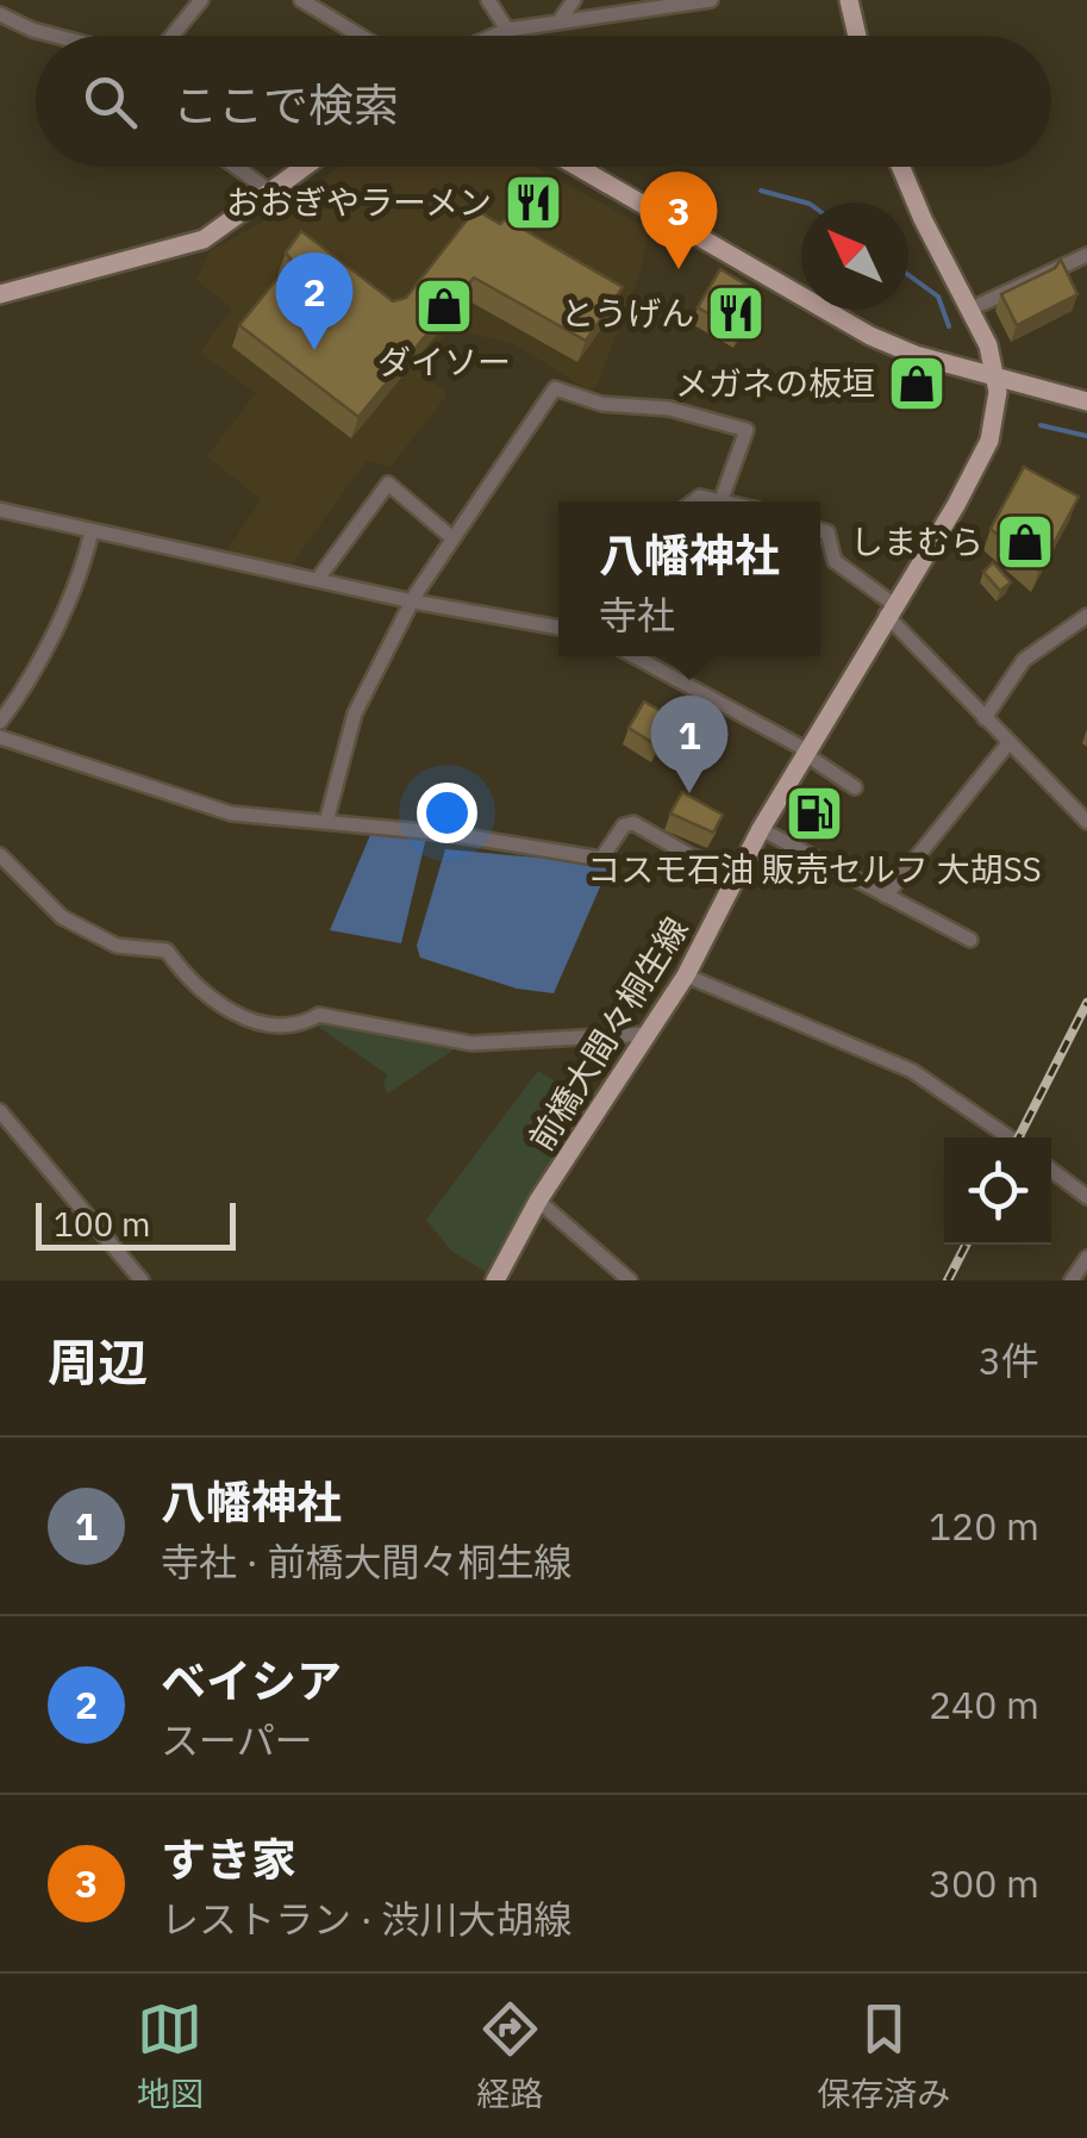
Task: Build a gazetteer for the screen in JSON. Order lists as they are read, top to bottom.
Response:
{
  "streets": {
    "main road": ["前橋大間々桐生線"]
  },
  "places": {
    "restaurant": ["おおぎやラーメン", "とうげん"],
    "shop": ["ダイソー", "メガネの板垣", "しまむら"],
    "fuel station": ["コスモ石油 販売セルフ 大胡SS"]
  },
  "scale_bar": "100 m",
  "north": "top left",
  "page": {
    "search": "ここで検索",
    "pins": ["3", "2", "1"],
    "popup": ["八幡神社", "寺社"],
    "scale": "100 m",
    "heading": ["周辺", "3件"],
    "list": [
      {
        "mark": "1",
        "name": "八幡神社",
        "note": "寺社 · 前橋大間々桐生線",
        "value": "120 m"
      },
      {
        "mark": "2",
        "name": "ベイシア",
        "note": "スーパー",
        "value": "240 m"
      },
      {
        "mark": "3",
        "name": "すき家",
        "note": "レストラン · 渋川大胡線",
        "value": "300 m"
      }
    ],
    "nav": ["地図", "経路", "保存済み"]
  }
}
